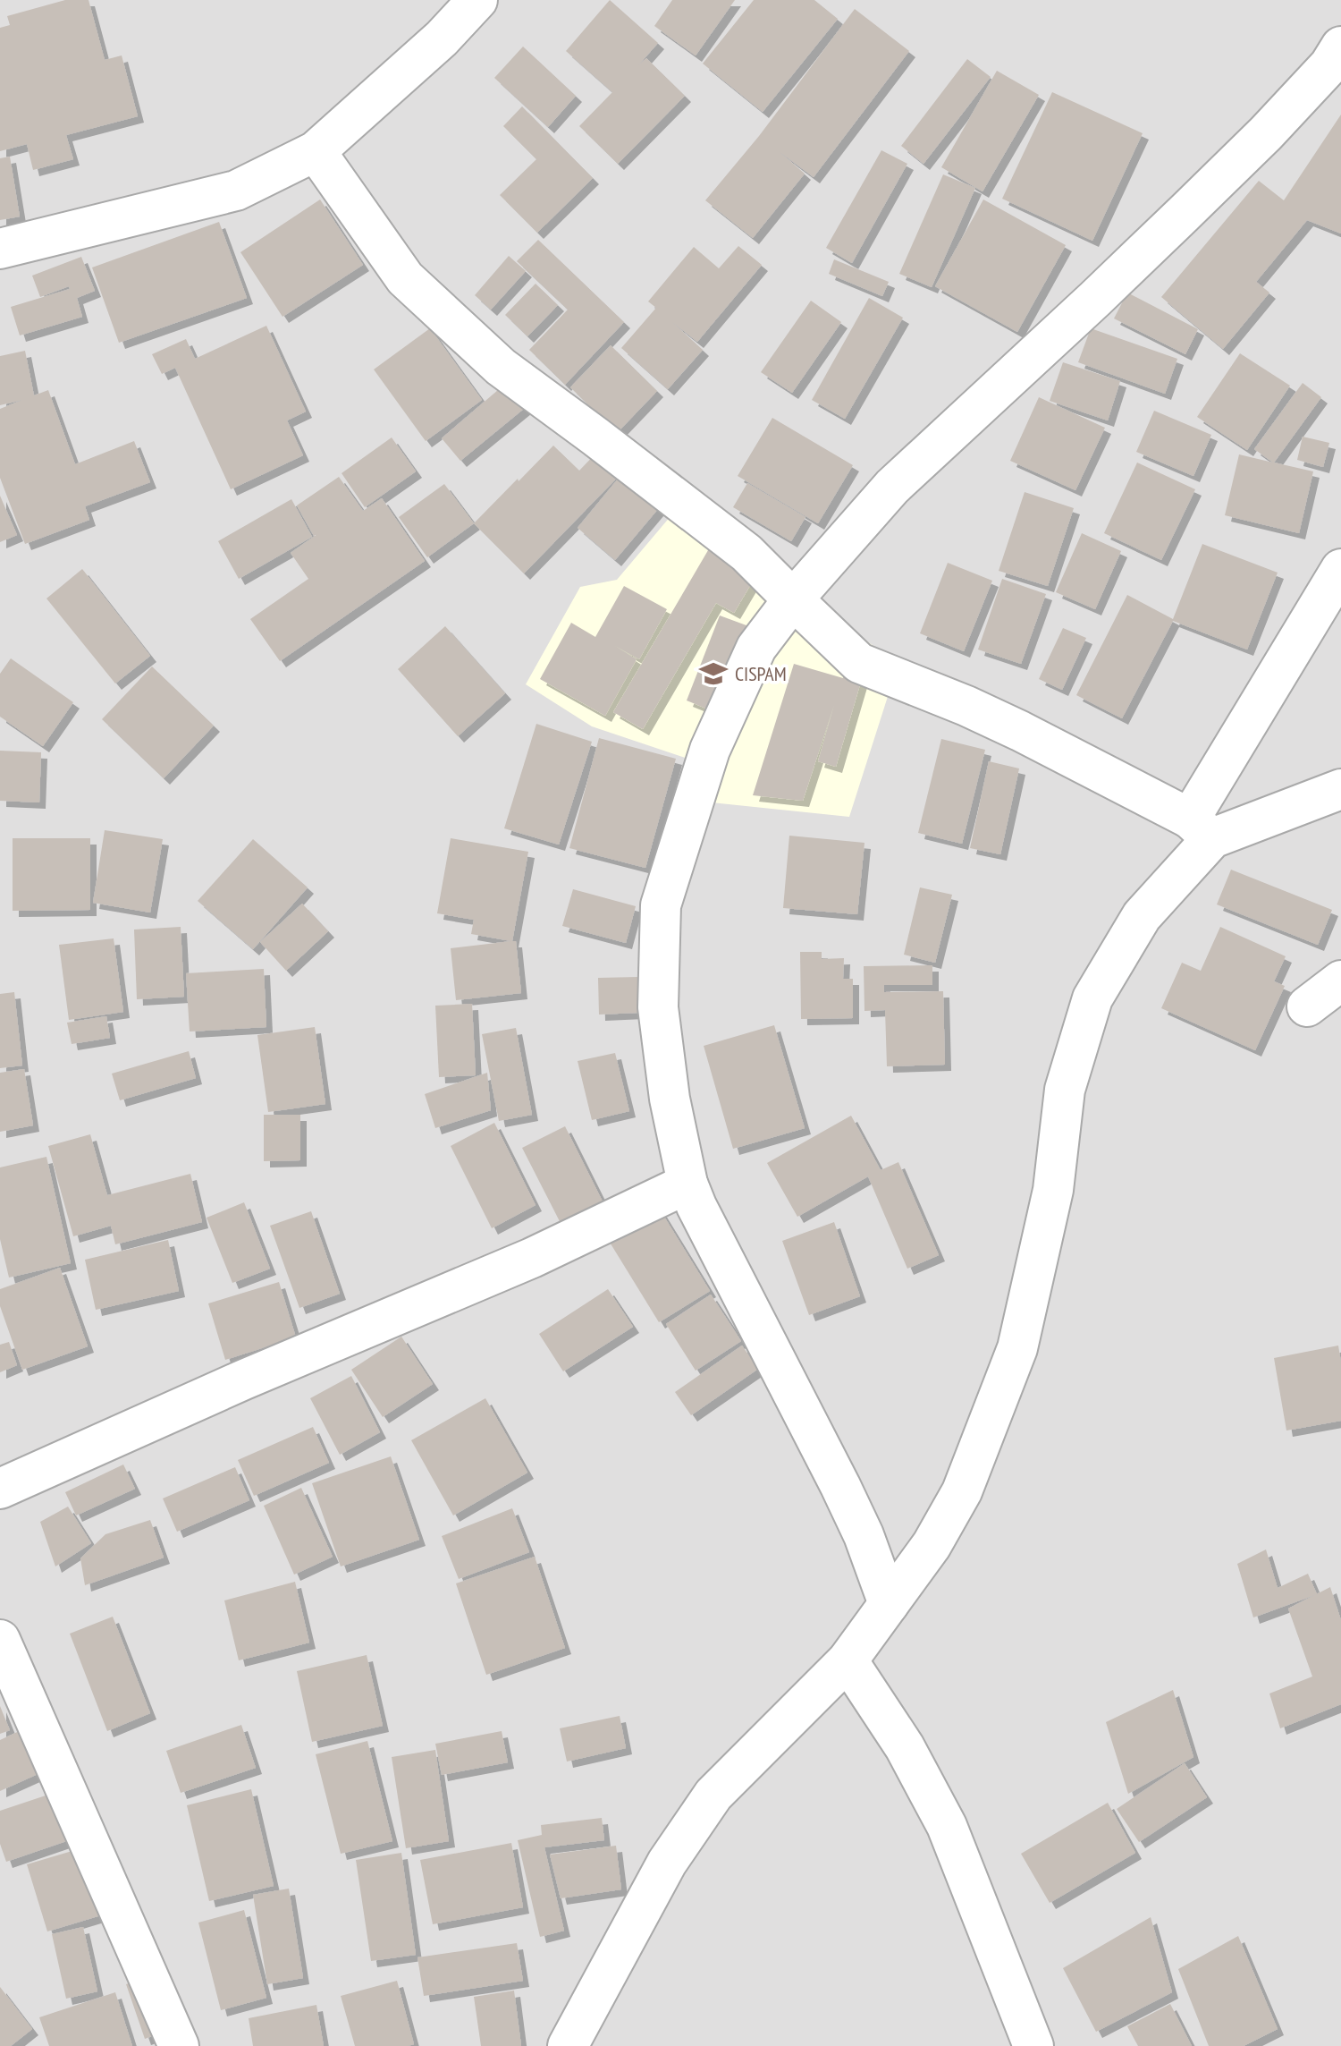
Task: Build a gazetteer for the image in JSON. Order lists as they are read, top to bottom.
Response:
{
  "places": {
    "school or university": ["CISPAM"]
  }
}
